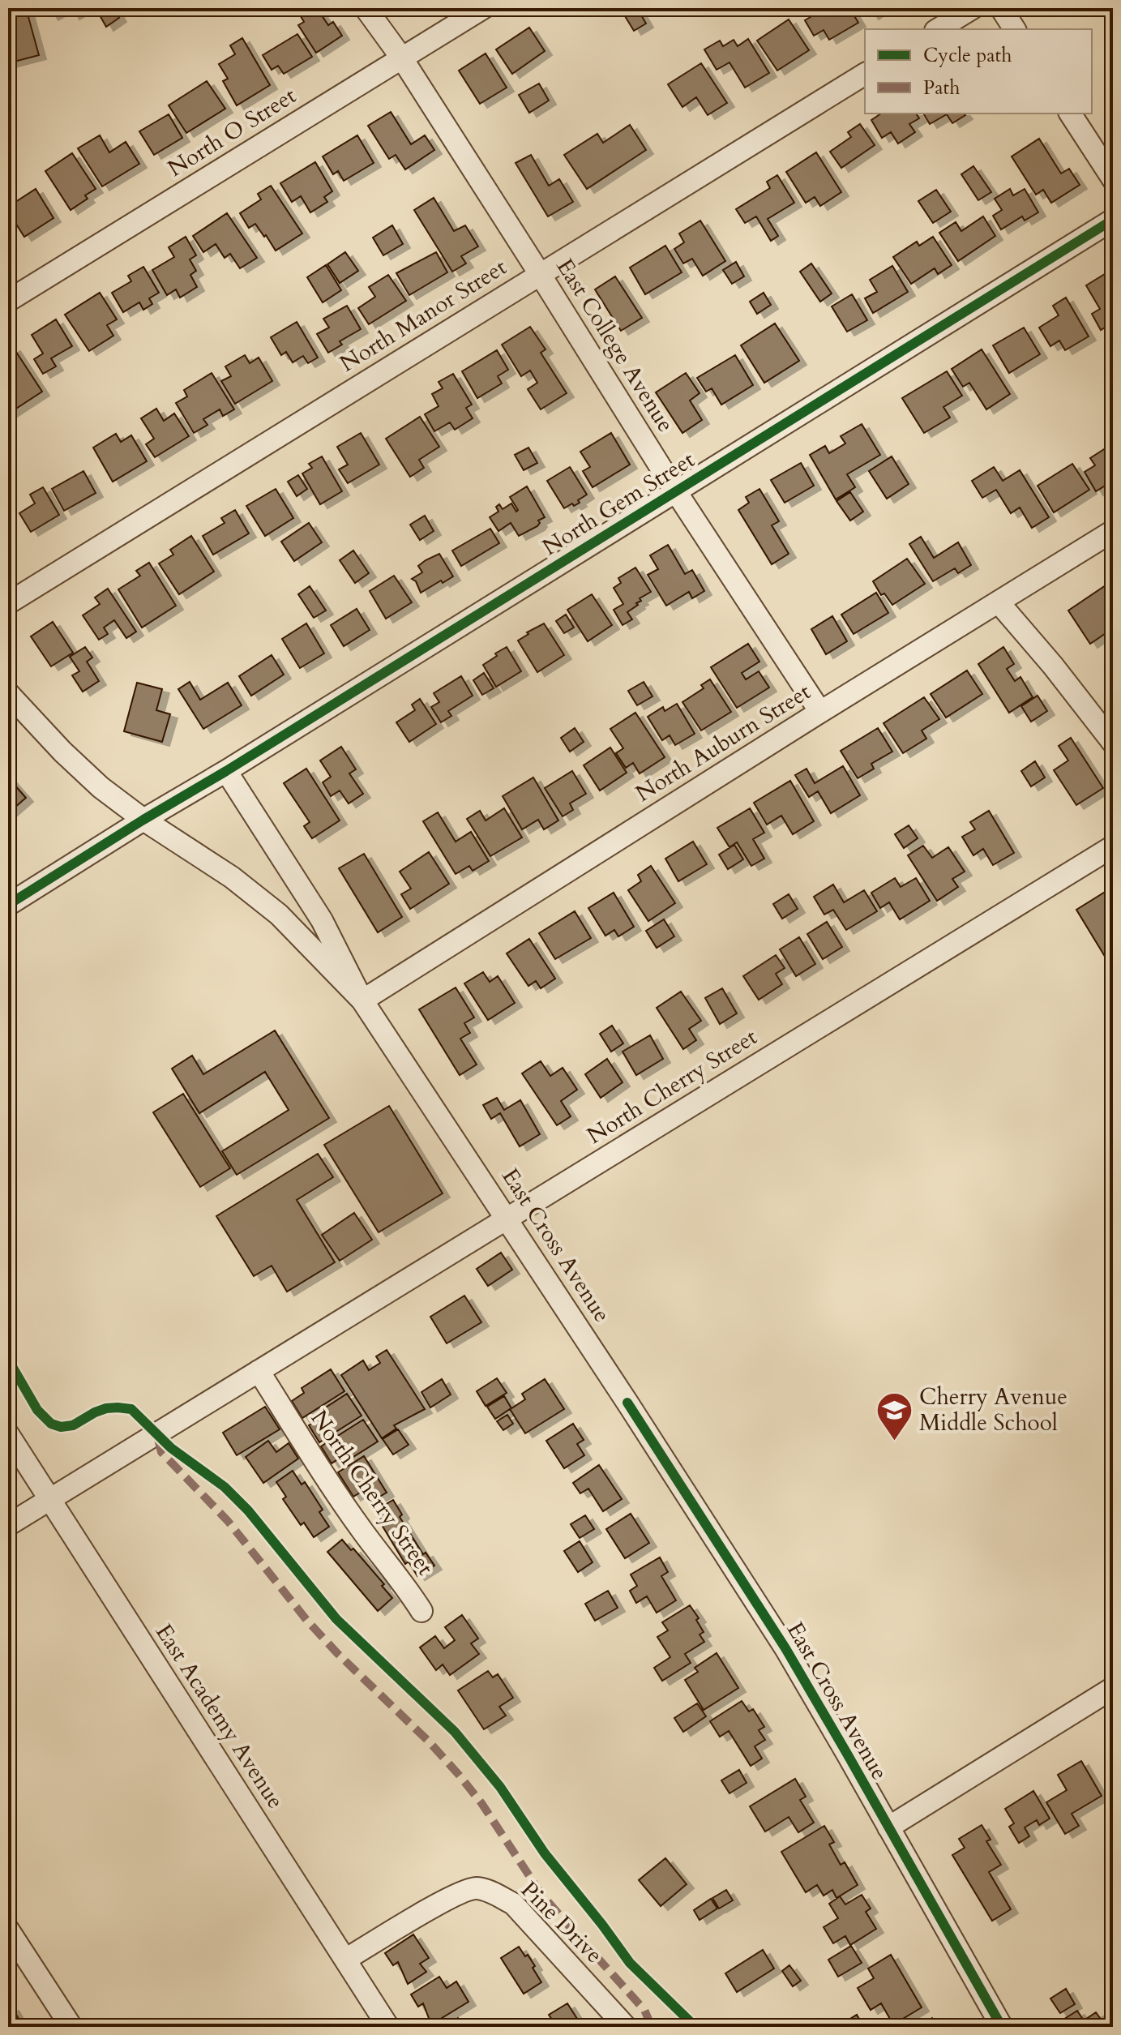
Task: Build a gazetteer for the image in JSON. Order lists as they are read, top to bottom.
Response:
{
  "streets": {
    "street": [
      "North O Street",
      "North Manor Street",
      "East College Avenue",
      "North Gem Street",
      "North Auburn Street",
      "North Cherry Street",
      "East Cross Avenue",
      "East Academy Avenue",
      "Pine Drive"
    ]
  },
  "crossings": [
    ["North O Street", "East College Avenue"],
    ["North Manor Street", "East College Avenue"],
    ["East College Avenue", "North Gem Street"],
    ["East College Avenue", "North Auburn Street"],
    ["North Gem Street", "East Cross Avenue"],
    ["North Auburn Street", "East Cross Avenue"],
    ["North Cherry Street", "East Cross Avenue"],
    ["North Cherry Street", "East Academy Avenue"],
    ["East Academy Avenue", "Pine Drive"]
  ],
  "places": {
    "school or university": ["Cherry Avenue Middle School"]
  },
  "legend": ["Cycle path", "Path"]
}
